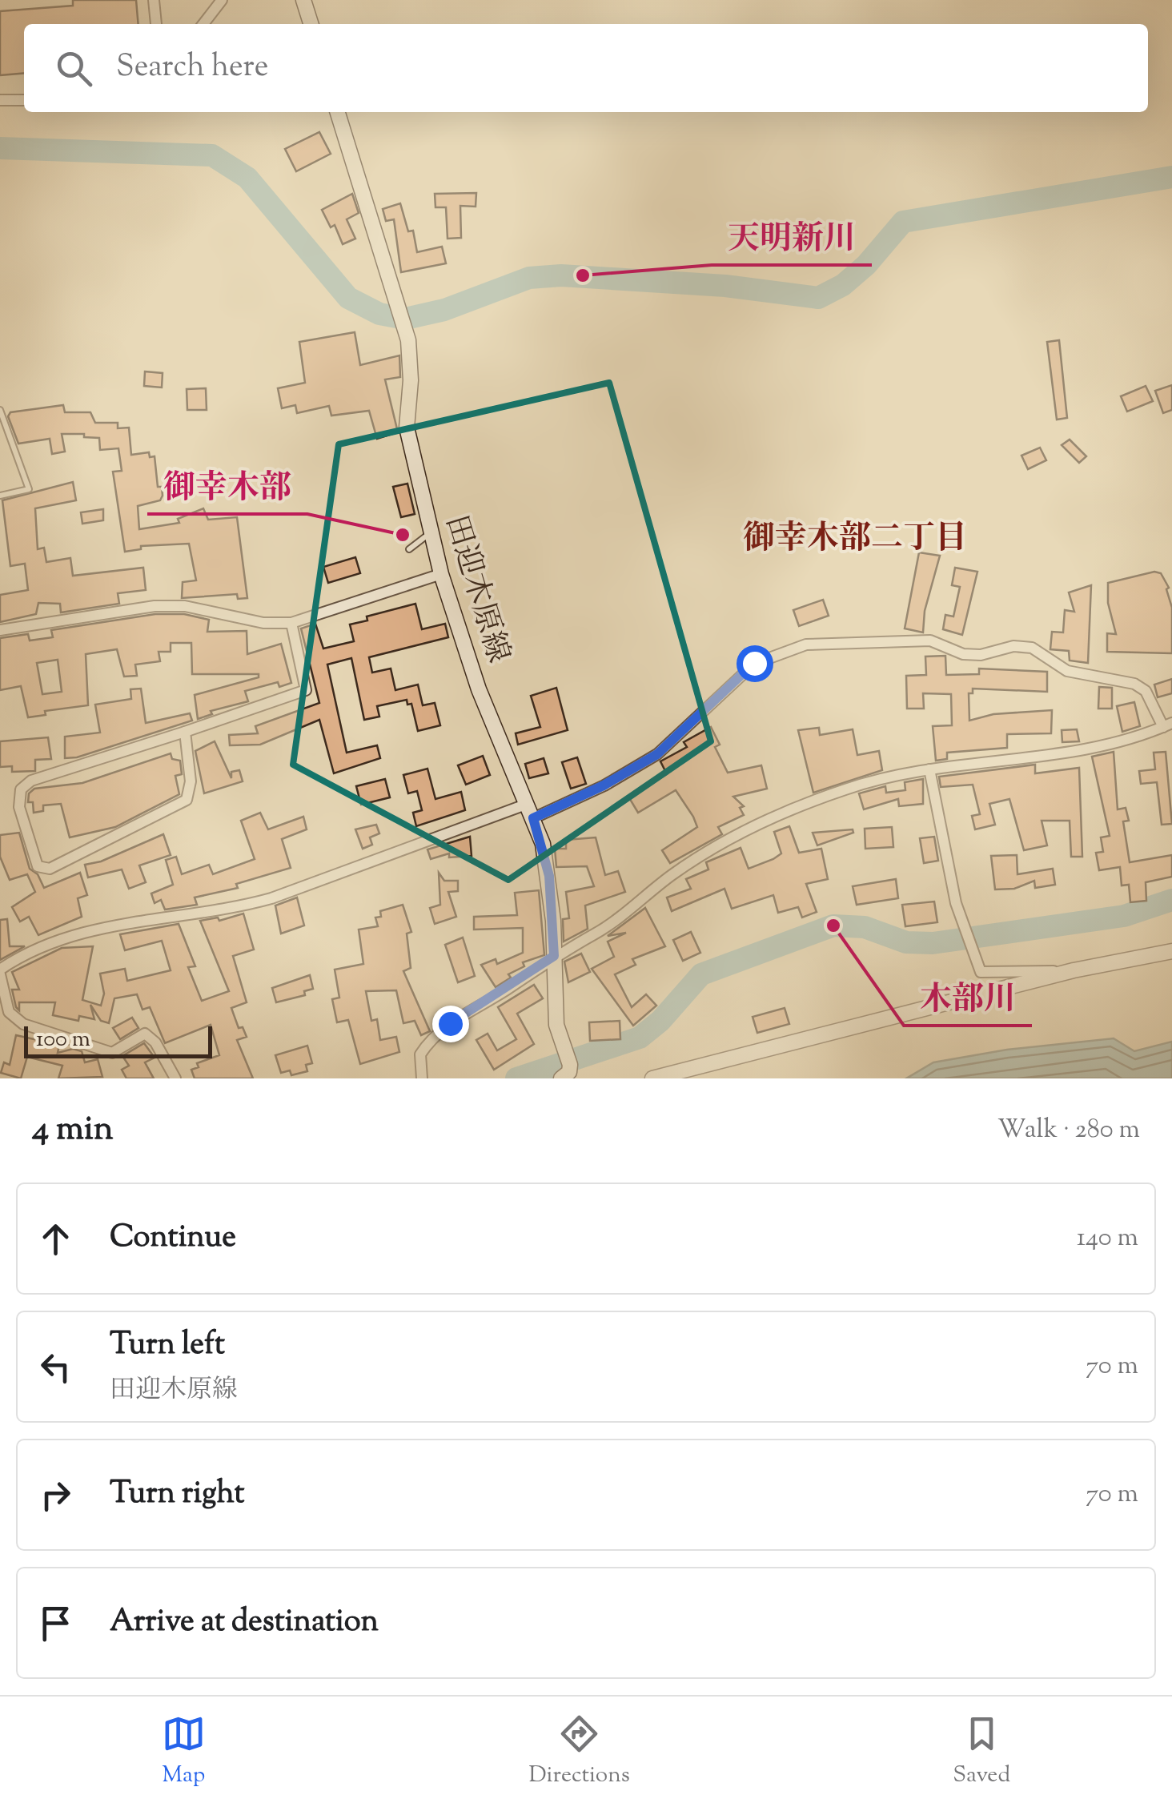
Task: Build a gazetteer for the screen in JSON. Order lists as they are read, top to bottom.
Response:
{
  "streets": {
    "main road": ["田迎木原線"]
  },
  "districts": ["御幸木部二丁目"],
  "places": ["天明新川", "御幸木部", "木部川"],
  "scale_bar": "100 m",
  "page": {
    "search": "Search here",
    "scale": "100 m",
    "heading": ["4 min", "Walk · 280 m"],
    "list": [
      ["Continue", "140 m"],
      ["Turn left", "田迎木原線", "70 m"],
      ["Turn right", "70 m"],
      "Arrive at destination"
    ],
    "nav": ["Map", "Directions", "Saved"]
  }
}
